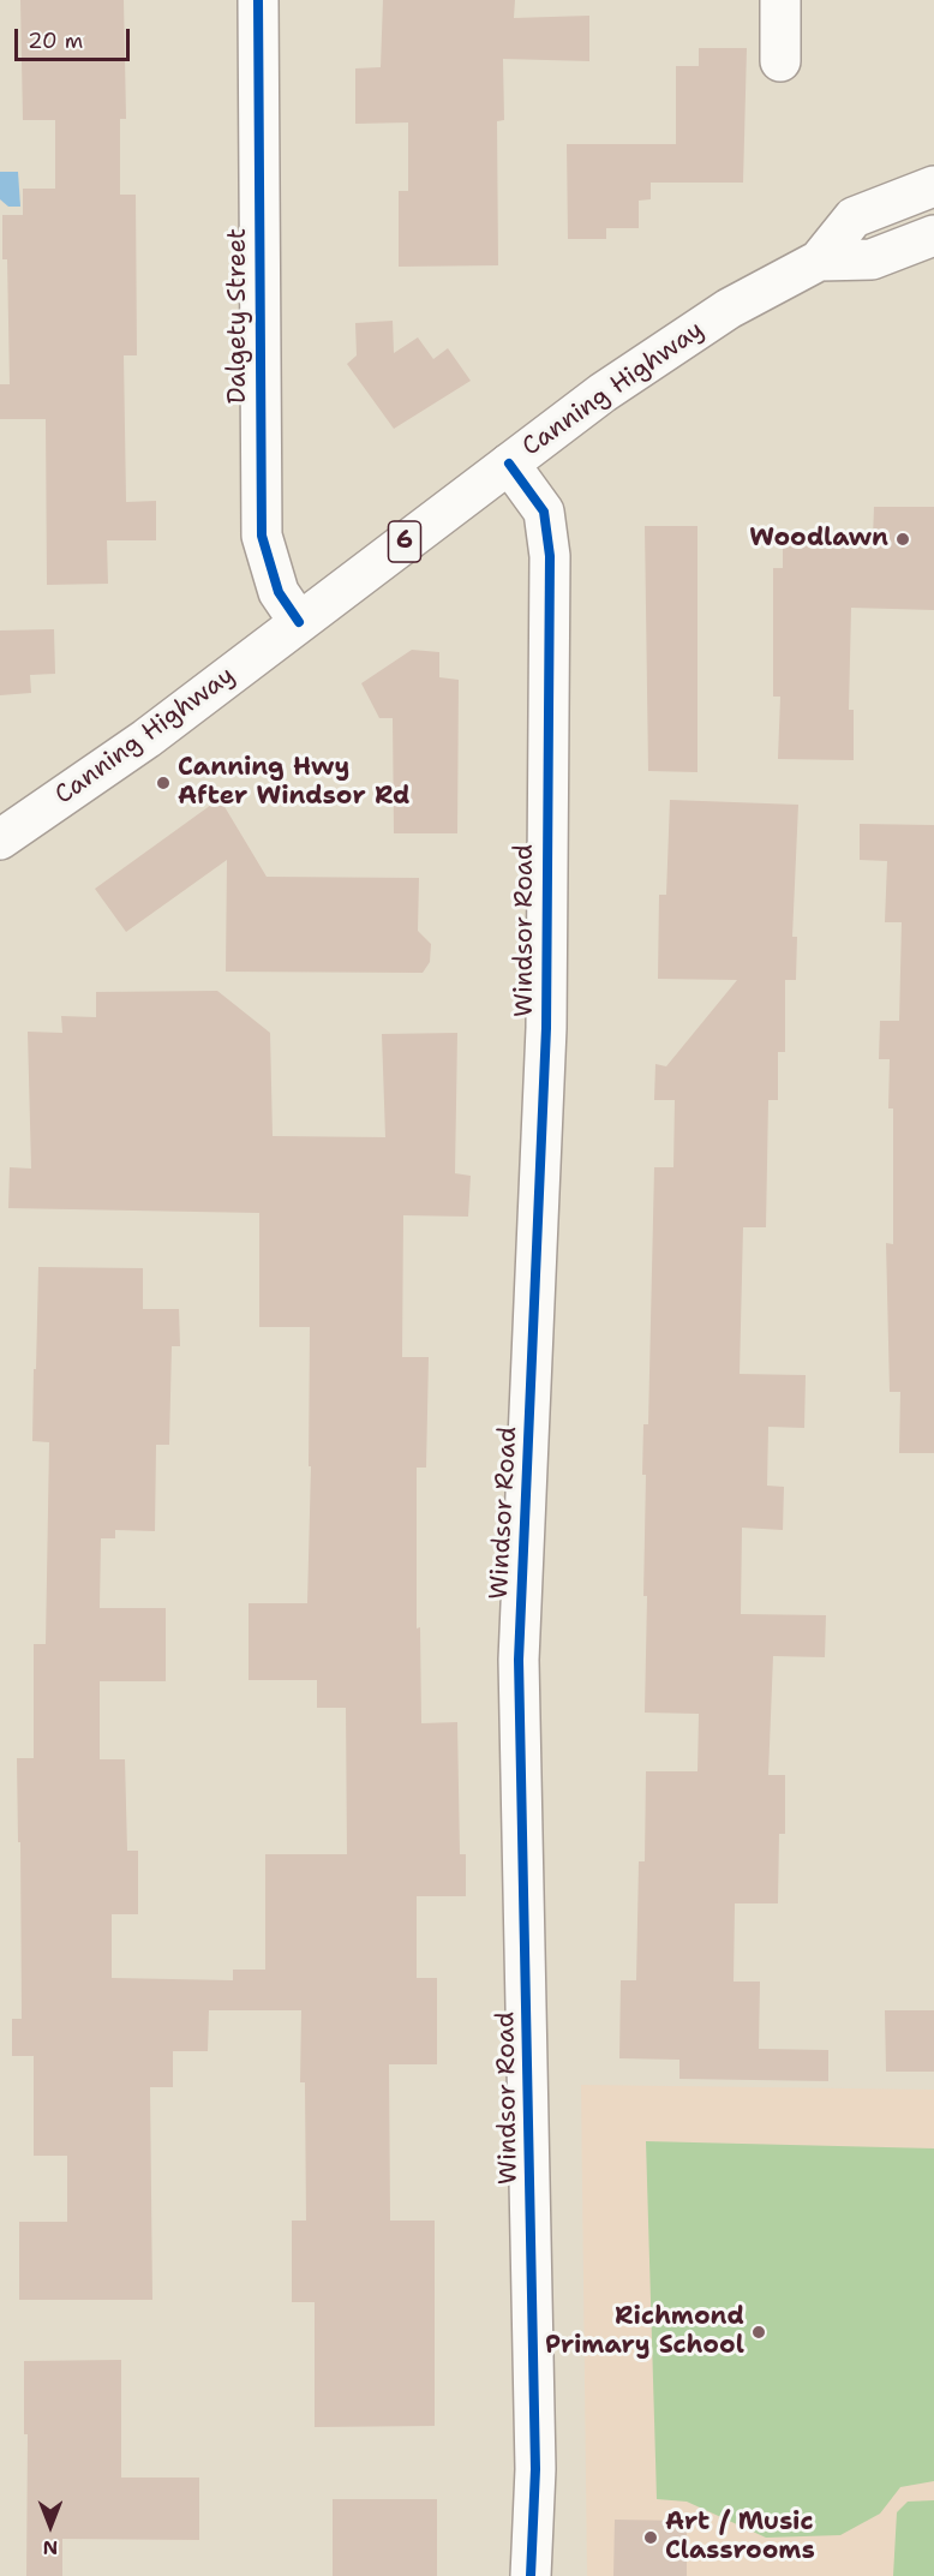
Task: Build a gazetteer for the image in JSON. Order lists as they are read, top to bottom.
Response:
{
  "streets": {
    "main road": [
      "Dalgety Street",
      "Canning Highway",
      "6",
      "Windsor Road"
    ]
  },
  "crossings": [
    ["Dalgety Street", "Canning Highway"],
    ["Canning Highway", "Windsor Road"]
  ],
  "places": [
    "Woodlawn",
    "Canning Hwy After Windsor Rd",
    "Richmond Primary School",
    "Art / Music Classrooms"
  ],
  "scale_bar": "20 m",
  "north": "bottom"
}
